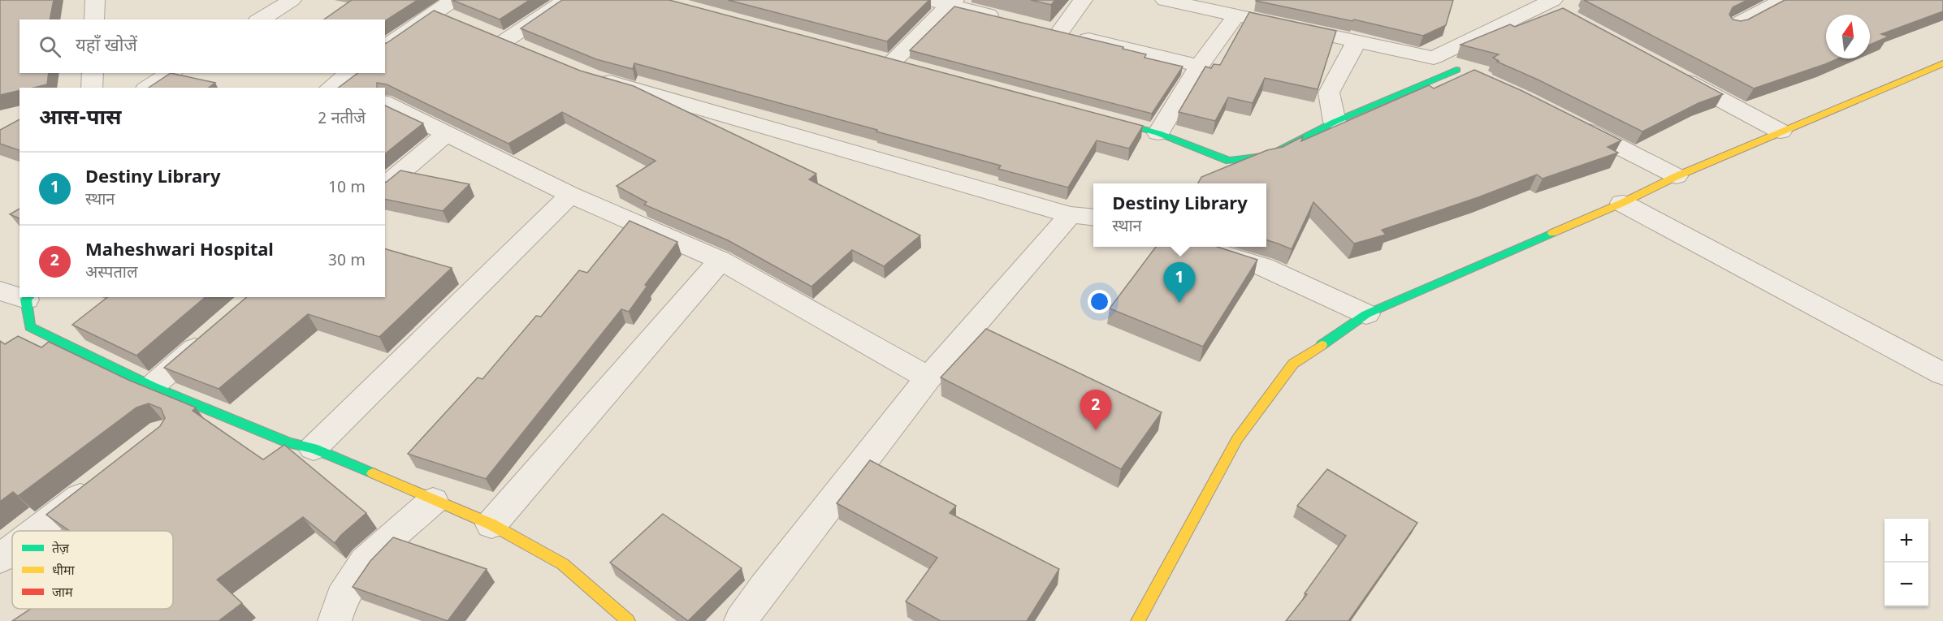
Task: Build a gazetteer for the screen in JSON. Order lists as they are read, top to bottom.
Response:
{
  "legend": ["तेज़", "धीमा", "जाम"],
  "north": "top",
  "page": {
    "search": "यहाँ खोजें",
    "heading": ["आस-पास", "2 नतीजे"],
    "list": [
      {
        "mark": "1",
        "name": "Destiny Library",
        "note": "स्थान",
        "value": "10 m"
      },
      {
        "mark": "2",
        "name": "Maheshwari Hospital",
        "note": "अस्पताल",
        "value": "30 m"
      }
    ],
    "popup": ["Destiny Library", "स्थान"],
    "pins": ["1", "2"],
    "map_buttons": ["+", "−"]
  }
}
